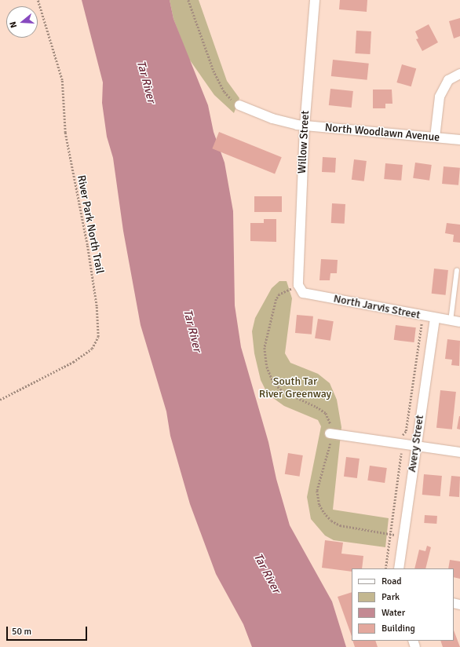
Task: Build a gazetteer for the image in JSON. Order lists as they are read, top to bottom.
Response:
{
  "streets": {
    "street": [
      "North Woodlawn Avenue",
      "Willow Street",
      "North Jarvis Street",
      "Avery Street"
    ],
    "path": ["River Park North Trail"]
  },
  "crossings": [
    ["North Woodlawn Avenue", "Willow Street"],
    ["Willow Street", "North Jarvis Street"],
    ["North Jarvis Street", "Avery Street"]
  ],
  "water": ["Tar River"],
  "parks": ["South Tar River Greenway"],
  "legend": [
    "Road",
    "Park",
    "Water",
    "Building"
  ],
  "scale_bar": "50 m",
  "north": "left"
}
